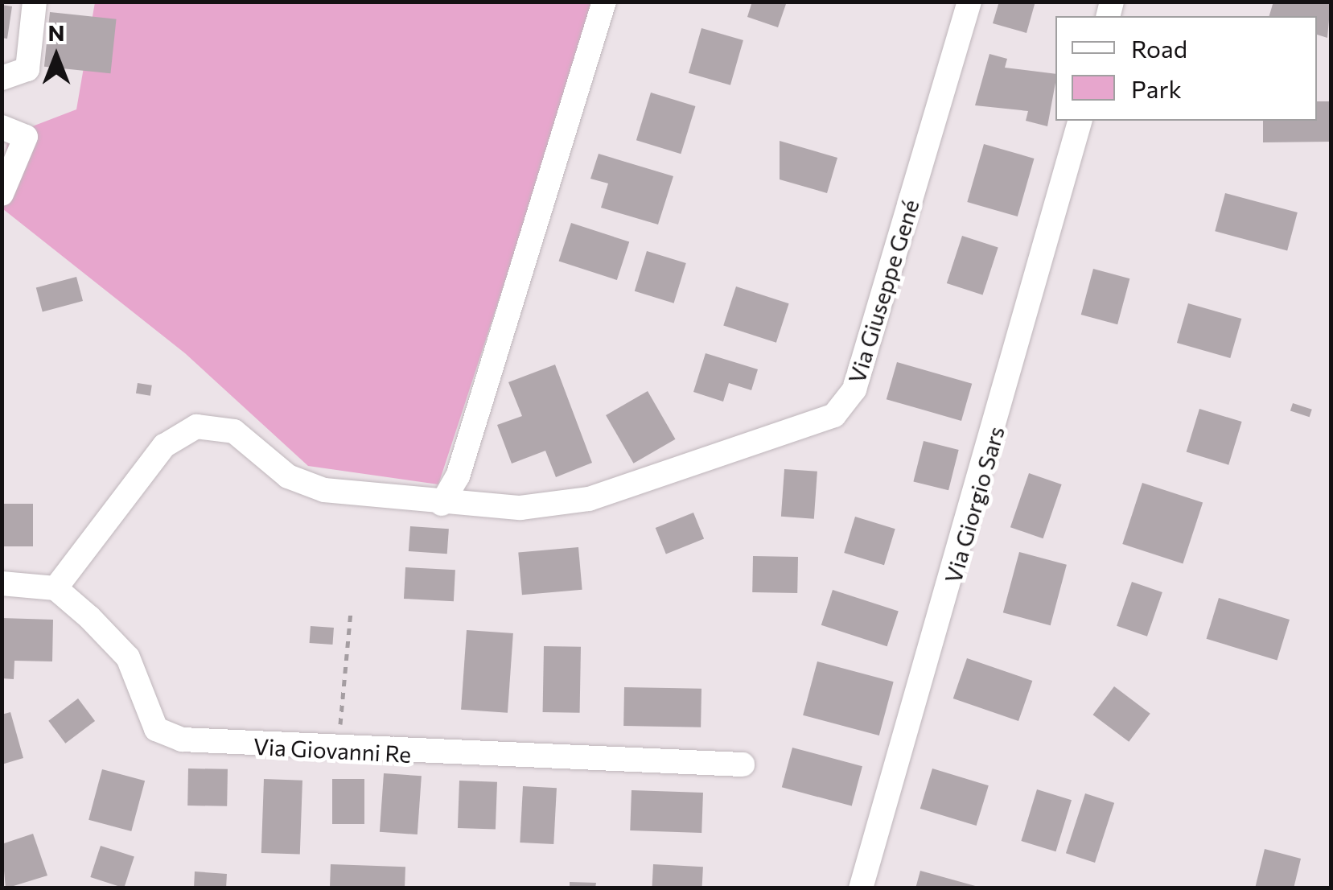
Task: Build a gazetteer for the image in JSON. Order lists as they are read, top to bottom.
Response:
{
  "streets": {
    "street": ["Via Giuseppe Gené", "Via Giorgio Sars", "Via Giovanni Re"]
  },
  "crossings": [
    ["Via Giuseppe Gené", "Via Giovanni Re"]
  ],
  "legend": ["Road", "Park"],
  "north": "top"
}
